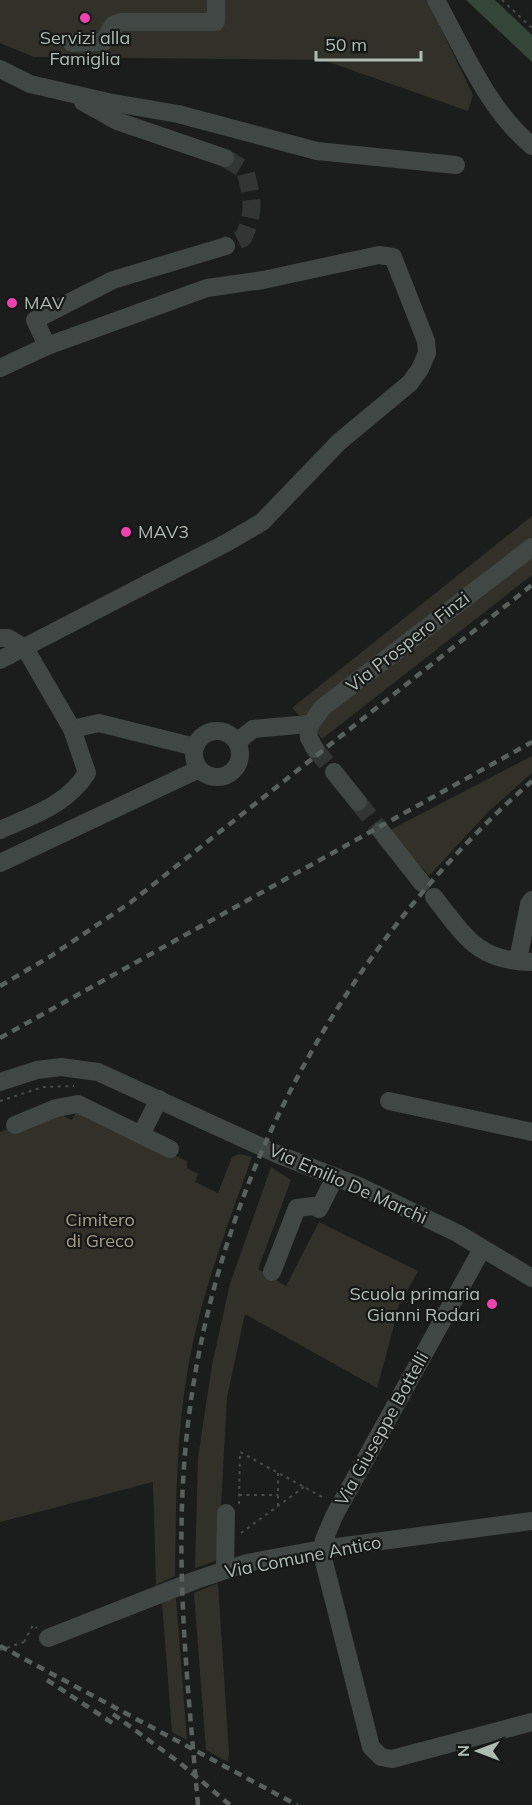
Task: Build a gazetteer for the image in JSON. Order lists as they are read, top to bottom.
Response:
{
  "streets": {
    "street": [
      "Via Prospero Finzi",
      "Via Emilio De Marchi",
      "Via Giuseppe Bottelli",
      "Via Comune Antico"
    ]
  },
  "crossings": [
    ["Via Emilio De Marchi", "Via Giuseppe Bottelli"],
    ["Via Giuseppe Bottelli", "Via Comune Antico"]
  ],
  "parks": ["Cimitero di Greco"],
  "places": [
    "Servizi alla Famiglia",
    "MAV",
    "MAV3",
    "Scuola primaria Gianni Rodari"
  ],
  "scale_bar": "50 m",
  "north": "left"
}
